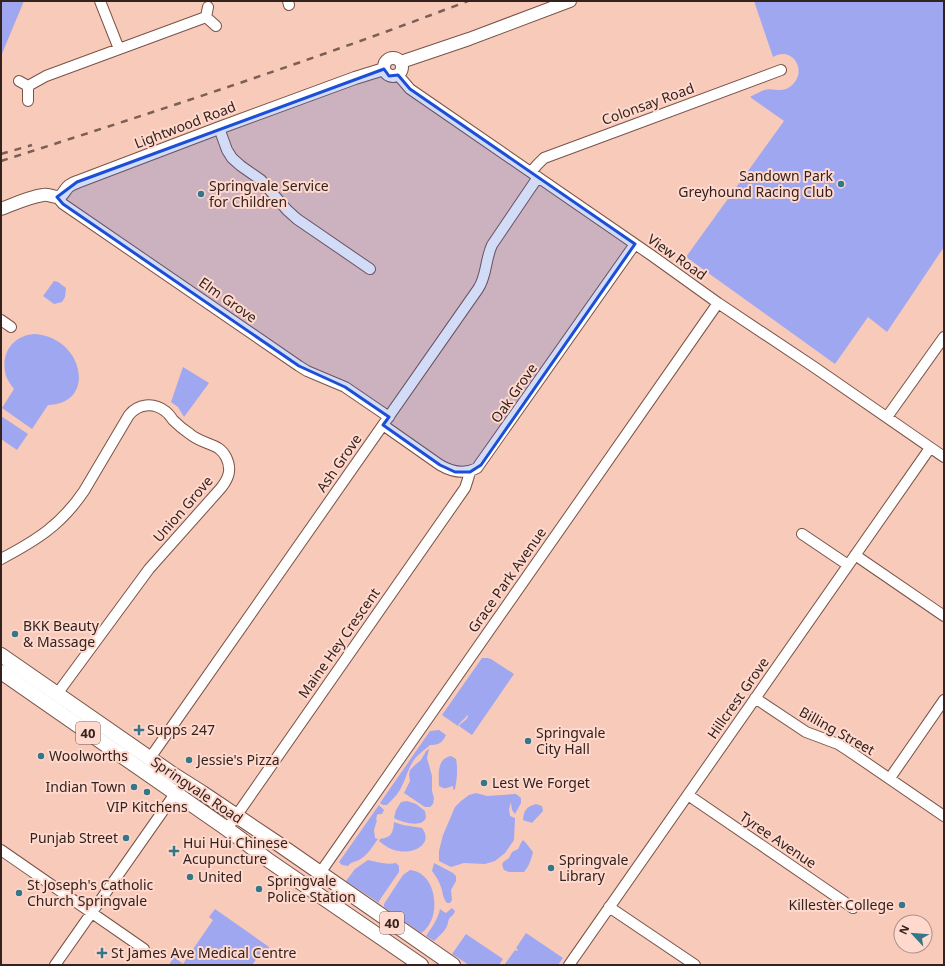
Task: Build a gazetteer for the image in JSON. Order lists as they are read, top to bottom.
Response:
{
  "streets": {
    "highway": ["40", "Springvale Road"],
    "main road": ["Lightwood Road"],
    "street": [
      "Colonsay Road",
      "View Road",
      "Elm Grove",
      "Oak Grove",
      "Ash Grove",
      "Union Grove",
      "Grace Park Avenue",
      "Maine Hey Crescent",
      "Hillcrest Grove",
      "Billing Street",
      "Tyree Avenue"
    ]
  },
  "crossings": [
    ["Colonsay Road", "View Road"],
    ["Colonsay Road", "Ash Grove"],
    ["Lightwood Road", "View Road"],
    ["Lightwood Road", "Elm Grove"],
    ["View Road", "Oak Grove"],
    ["View Road", "Ash Grove"],
    ["View Road", "Grace Park Avenue"],
    ["View Road", "Hillcrest Grove"],
    ["Elm Grove", "Ash Grove"],
    ["Oak Grove", "Maine Hey Crescent"],
    ["Ash Grove", "Springvale Road"],
    ["Union Grove", "Springvale Road"],
    ["Grace Park Avenue", "Springvale Road"],
    ["Maine Hey Crescent", "Springvale Road"],
    ["Hillcrest Grove", "Billing Street"],
    ["Hillcrest Grove", "Tyree Avenue"]
  ],
  "places": {
    "other": [
      "Sandown Park Greyhound Racing Club",
      "Springvale Service for Children",
      "BKK Beauty & Massage",
      "Springvale City Hall",
      "Woolworths",
      "Jessie's Pizza",
      "Lest We Forget",
      "Indian Town",
      "VIP Kitchens",
      "Punjab Street",
      "Springvale Library",
      "United",
      "Springvale Police Station",
      "St Joseph's Catholic Church Springvale",
      "Killester College"
    ],
    "health": ["Supps 247", "Hui Hui Chinese Acupuncture", "St James Ave Medical Centre"]
  },
  "north": "top left"
}
